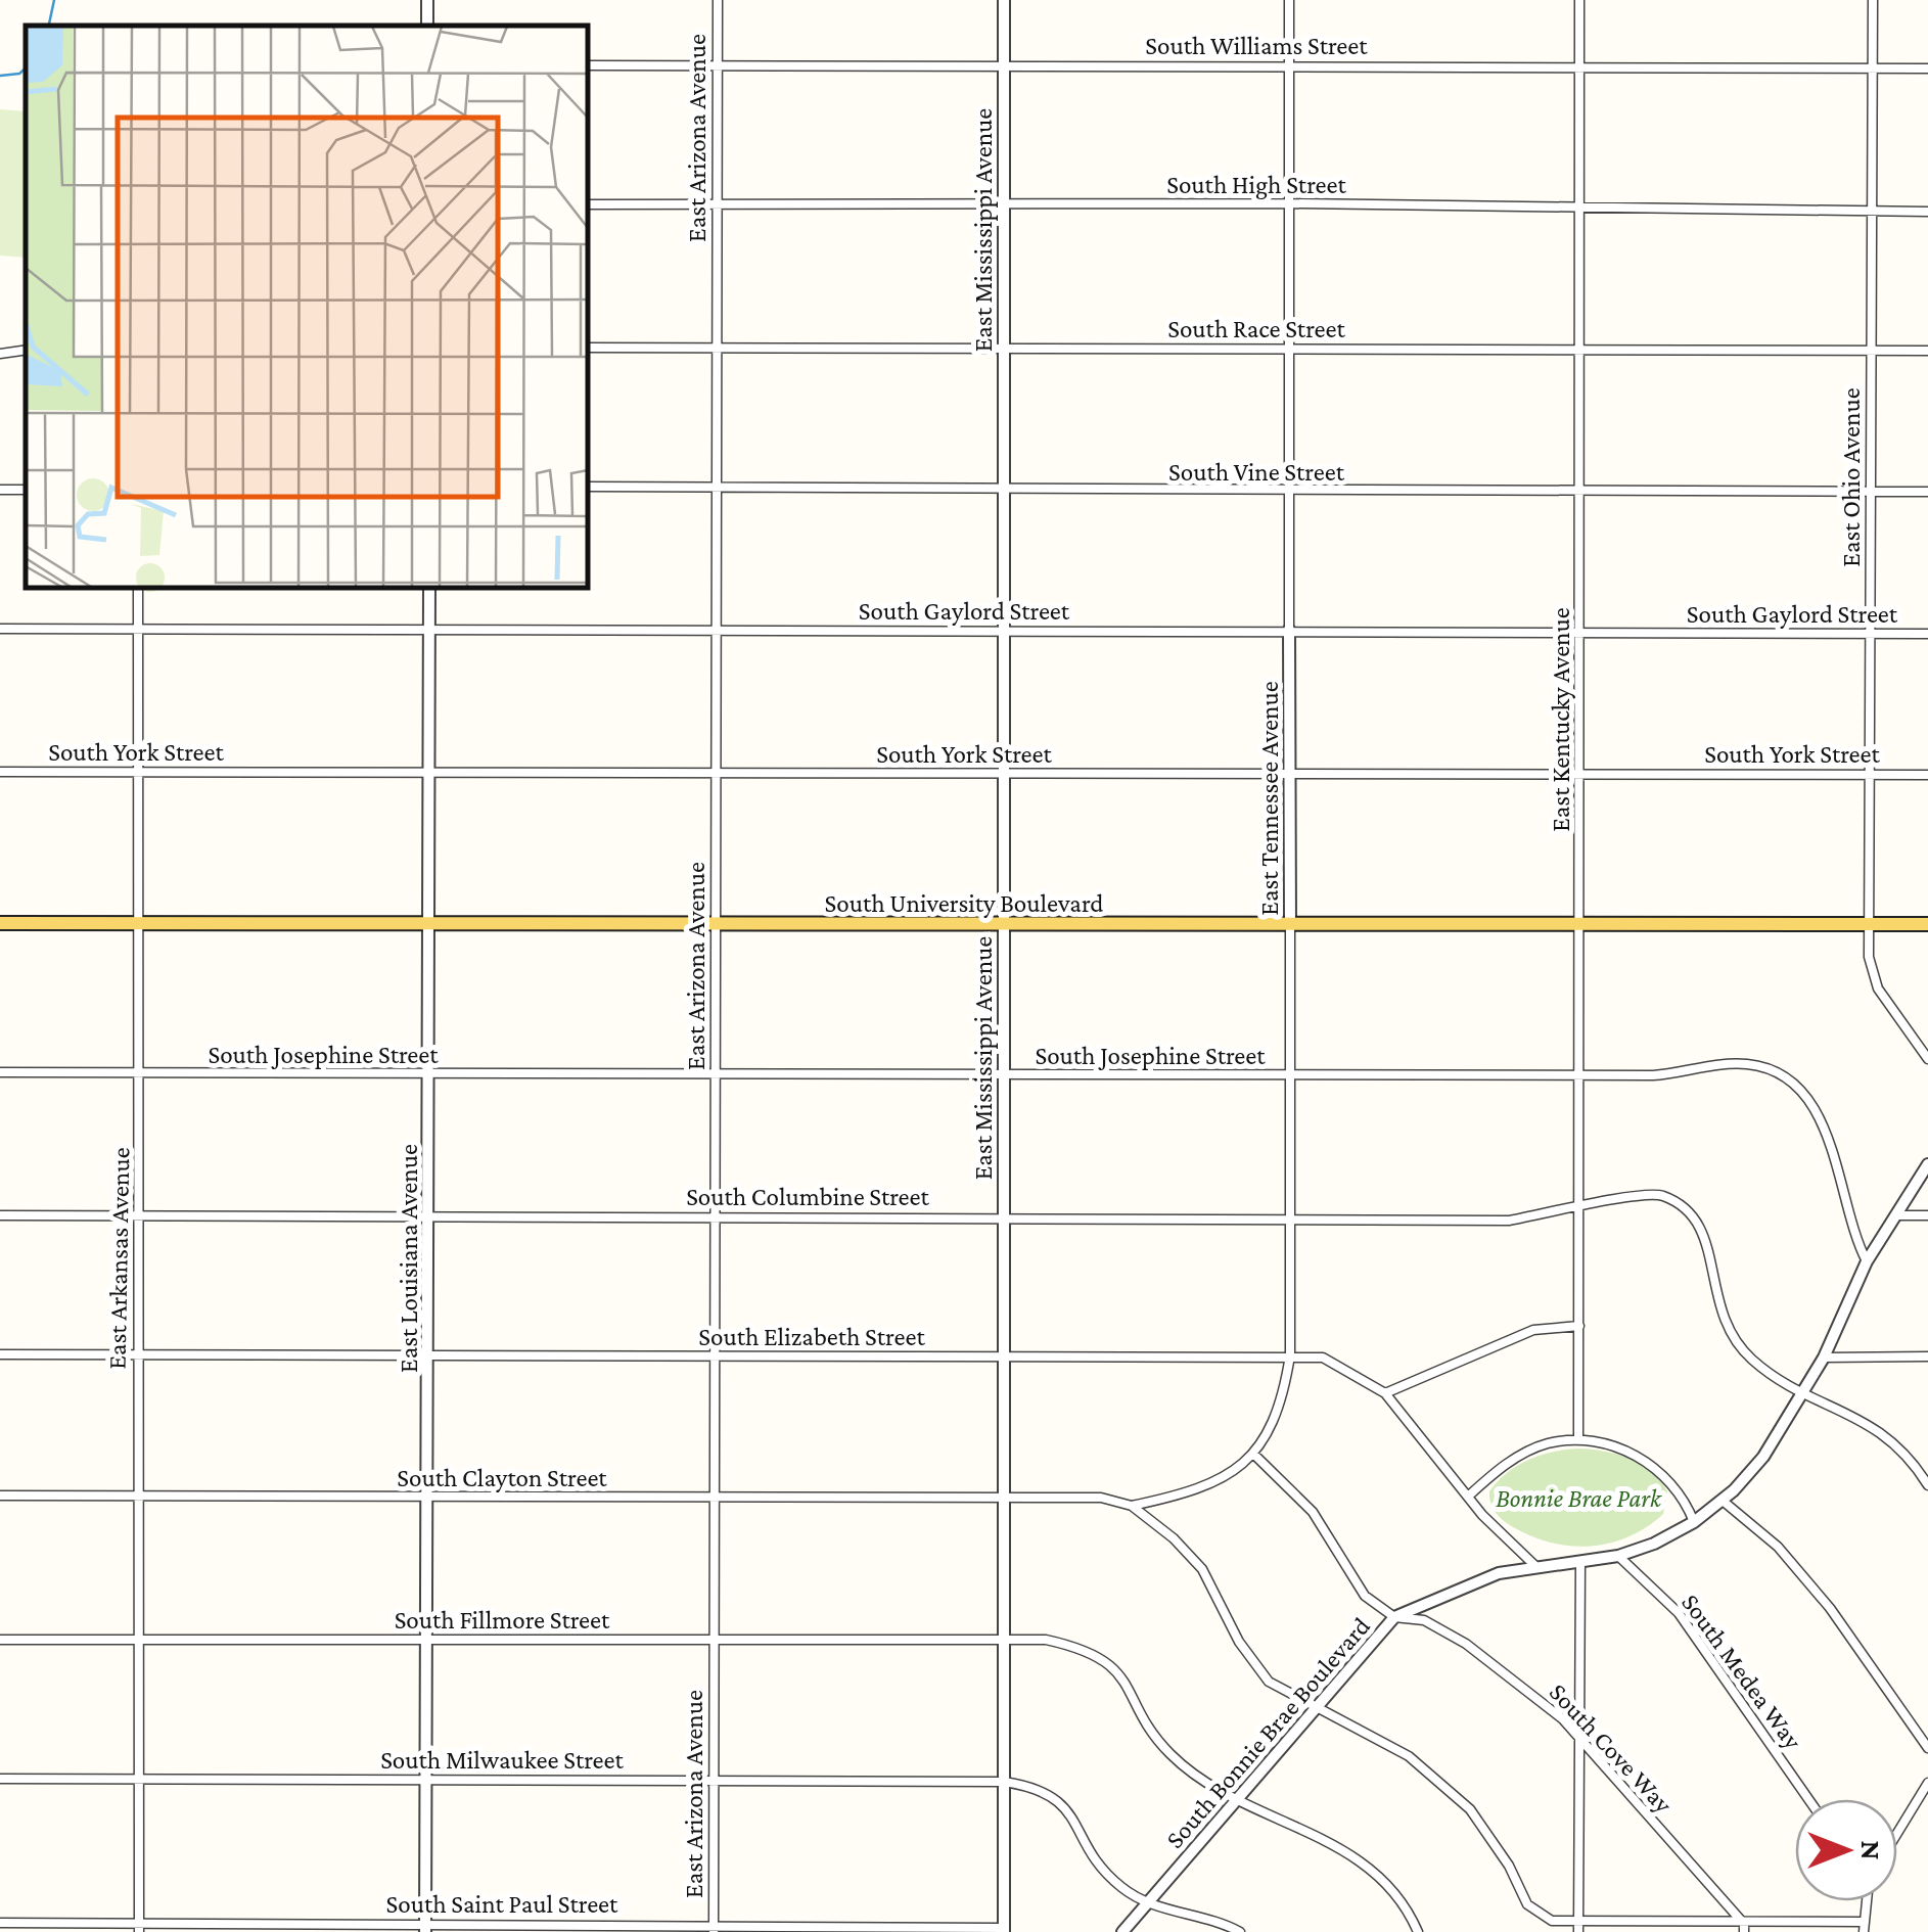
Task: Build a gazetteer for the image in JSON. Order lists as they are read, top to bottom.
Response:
{
  "streets": {
    "main road": ["South University Boulevard"],
    "street": [
      "South Williams Street",
      "East Arizona Avenue",
      "South High Street",
      "East Mississippi Avenue",
      "South Race Street",
      "South Vine Street",
      "East Ohio Avenue",
      "South Gaylord Street",
      "East Kentucky Avenue",
      "South York Street",
      "East Tennessee Avenue",
      "South Josephine Street",
      "South Columbine Street",
      "East Arkansas Avenue",
      "East Louisiana Avenue",
      "South Elizabeth Street",
      "South Clayton Street",
      "South Fillmore Street",
      "South Medea Way",
      "South Bonnie Brae Boulevard",
      "South Cove Way",
      "South Milwaukee Street",
      "South Saint Paul Street"
    ]
  },
  "crossings": [
    ["South Williams Street", "East Arizona Avenue"],
    ["South Williams Street", "East Mississippi Avenue"],
    ["South Williams Street", "East Ohio Avenue"],
    ["South Williams Street", "East Kentucky Avenue"],
    ["South Williams Street", "East Tennessee Avenue"],
    ["East Arizona Avenue", "South High Street"],
    ["East Arizona Avenue", "South Race Street"],
    ["East Arizona Avenue", "South Vine Street"],
    ["East Arizona Avenue", "South Gaylord Street"],
    ["East Arizona Avenue", "South York Street"],
    ["East Arizona Avenue", "South University Boulevard"],
    ["East Arizona Avenue", "South Josephine Street"],
    ["East Arizona Avenue", "South Columbine Street"],
    ["East Arizona Avenue", "South Elizabeth Street"],
    ["East Arizona Avenue", "South Clayton Street"],
    ["East Arizona Avenue", "South Fillmore Street"],
    ["East Arizona Avenue", "South Milwaukee Street"],
    ["East Arizona Avenue", "South Saint Paul Street"],
    ["South High Street", "East Mississippi Avenue"],
    ["South High Street", "East Ohio Avenue"],
    ["South High Street", "East Kentucky Avenue"],
    ["South High Street", "East Tennessee Avenue"],
    ["East Mississippi Avenue", "South Race Street"],
    ["East Mississippi Avenue", "South Vine Street"],
    ["East Mississippi Avenue", "South Gaylord Street"],
    ["East Mississippi Avenue", "South York Street"],
    ["East Mississippi Avenue", "South University Boulevard"],
    ["East Mississippi Avenue", "South Josephine Street"],
    ["East Mississippi Avenue", "South Columbine Street"],
    ["East Mississippi Avenue", "South Elizabeth Street"],
    ["East Mississippi Avenue", "South Clayton Street"],
    ["East Mississippi Avenue", "South Fillmore Street"],
    ["East Mississippi Avenue", "South Milwaukee Street"],
    ["East Mississippi Avenue", "South Saint Paul Street"],
    ["South Race Street", "East Ohio Avenue"],
    ["South Race Street", "East Kentucky Avenue"],
    ["South Race Street", "East Tennessee Avenue"],
    ["South Vine Street", "East Ohio Avenue"],
    ["South Vine Street", "East Kentucky Avenue"],
    ["South Vine Street", "East Tennessee Avenue"],
    ["East Ohio Avenue", "South Gaylord Street"],
    ["East Ohio Avenue", "South York Street"],
    ["East Ohio Avenue", "South University Boulevard"],
    ["South Gaylord Street", "East Kentucky Avenue"],
    ["South Gaylord Street", "East Tennessee Avenue"],
    ["South Gaylord Street", "East Arkansas Avenue"],
    ["South Gaylord Street", "East Louisiana Avenue"],
    ["East Kentucky Avenue", "South York Street"],
    ["East Kentucky Avenue", "South University Boulevard"],
    ["East Kentucky Avenue", "South Josephine Street"],
    ["East Kentucky Avenue", "South Columbine Street"],
    ["South York Street", "East Tennessee Avenue"],
    ["South York Street", "East Arkansas Avenue"],
    ["South York Street", "East Louisiana Avenue"],
    ["East Tennessee Avenue", "South University Boulevard"],
    ["East Tennessee Avenue", "South Josephine Street"],
    ["East Tennessee Avenue", "South Columbine Street"],
    ["East Tennessee Avenue", "South Elizabeth Street"],
    ["East Tennessee Avenue", "South Clayton Street"],
    ["East Tennessee Avenue", "South Cove Way"],
    ["South University Boulevard", "East Arkansas Avenue"],
    ["South University Boulevard", "East Louisiana Avenue"],
    ["South Josephine Street", "East Arkansas Avenue"],
    ["South Josephine Street", "East Louisiana Avenue"],
    ["South Josephine Street", "South Bonnie Brae Boulevard"],
    ["South Columbine Street", "East Arkansas Avenue"],
    ["South Columbine Street", "East Louisiana Avenue"],
    ["South Columbine Street", "South Bonnie Brae Boulevard"],
    ["East Arkansas Avenue", "South Elizabeth Street"],
    ["East Arkansas Avenue", "South Clayton Street"],
    ["East Arkansas Avenue", "South Fillmore Street"],
    ["East Arkansas Avenue", "South Milwaukee Street"],
    ["East Arkansas Avenue", "South Saint Paul Street"],
    ["East Louisiana Avenue", "South Elizabeth Street"],
    ["East Louisiana Avenue", "South Clayton Street"],
    ["East Louisiana Avenue", "South Fillmore Street"],
    ["East Louisiana Avenue", "South Milwaukee Street"],
    ["East Louisiana Avenue", "South Saint Paul Street"],
    ["South Elizabeth Street", "South Bonnie Brae Boulevard"],
    ["South Fillmore Street", "South Bonnie Brae Boulevard"],
    ["South Medea Way", "South Bonnie Brae Boulevard"],
    ["South Bonnie Brae Boulevard", "South Cove Way"],
    ["South Bonnie Brae Boulevard", "South Milwaukee Street"]
  ],
  "parks": ["Bonnie Brae Park"],
  "north": "right"
}
